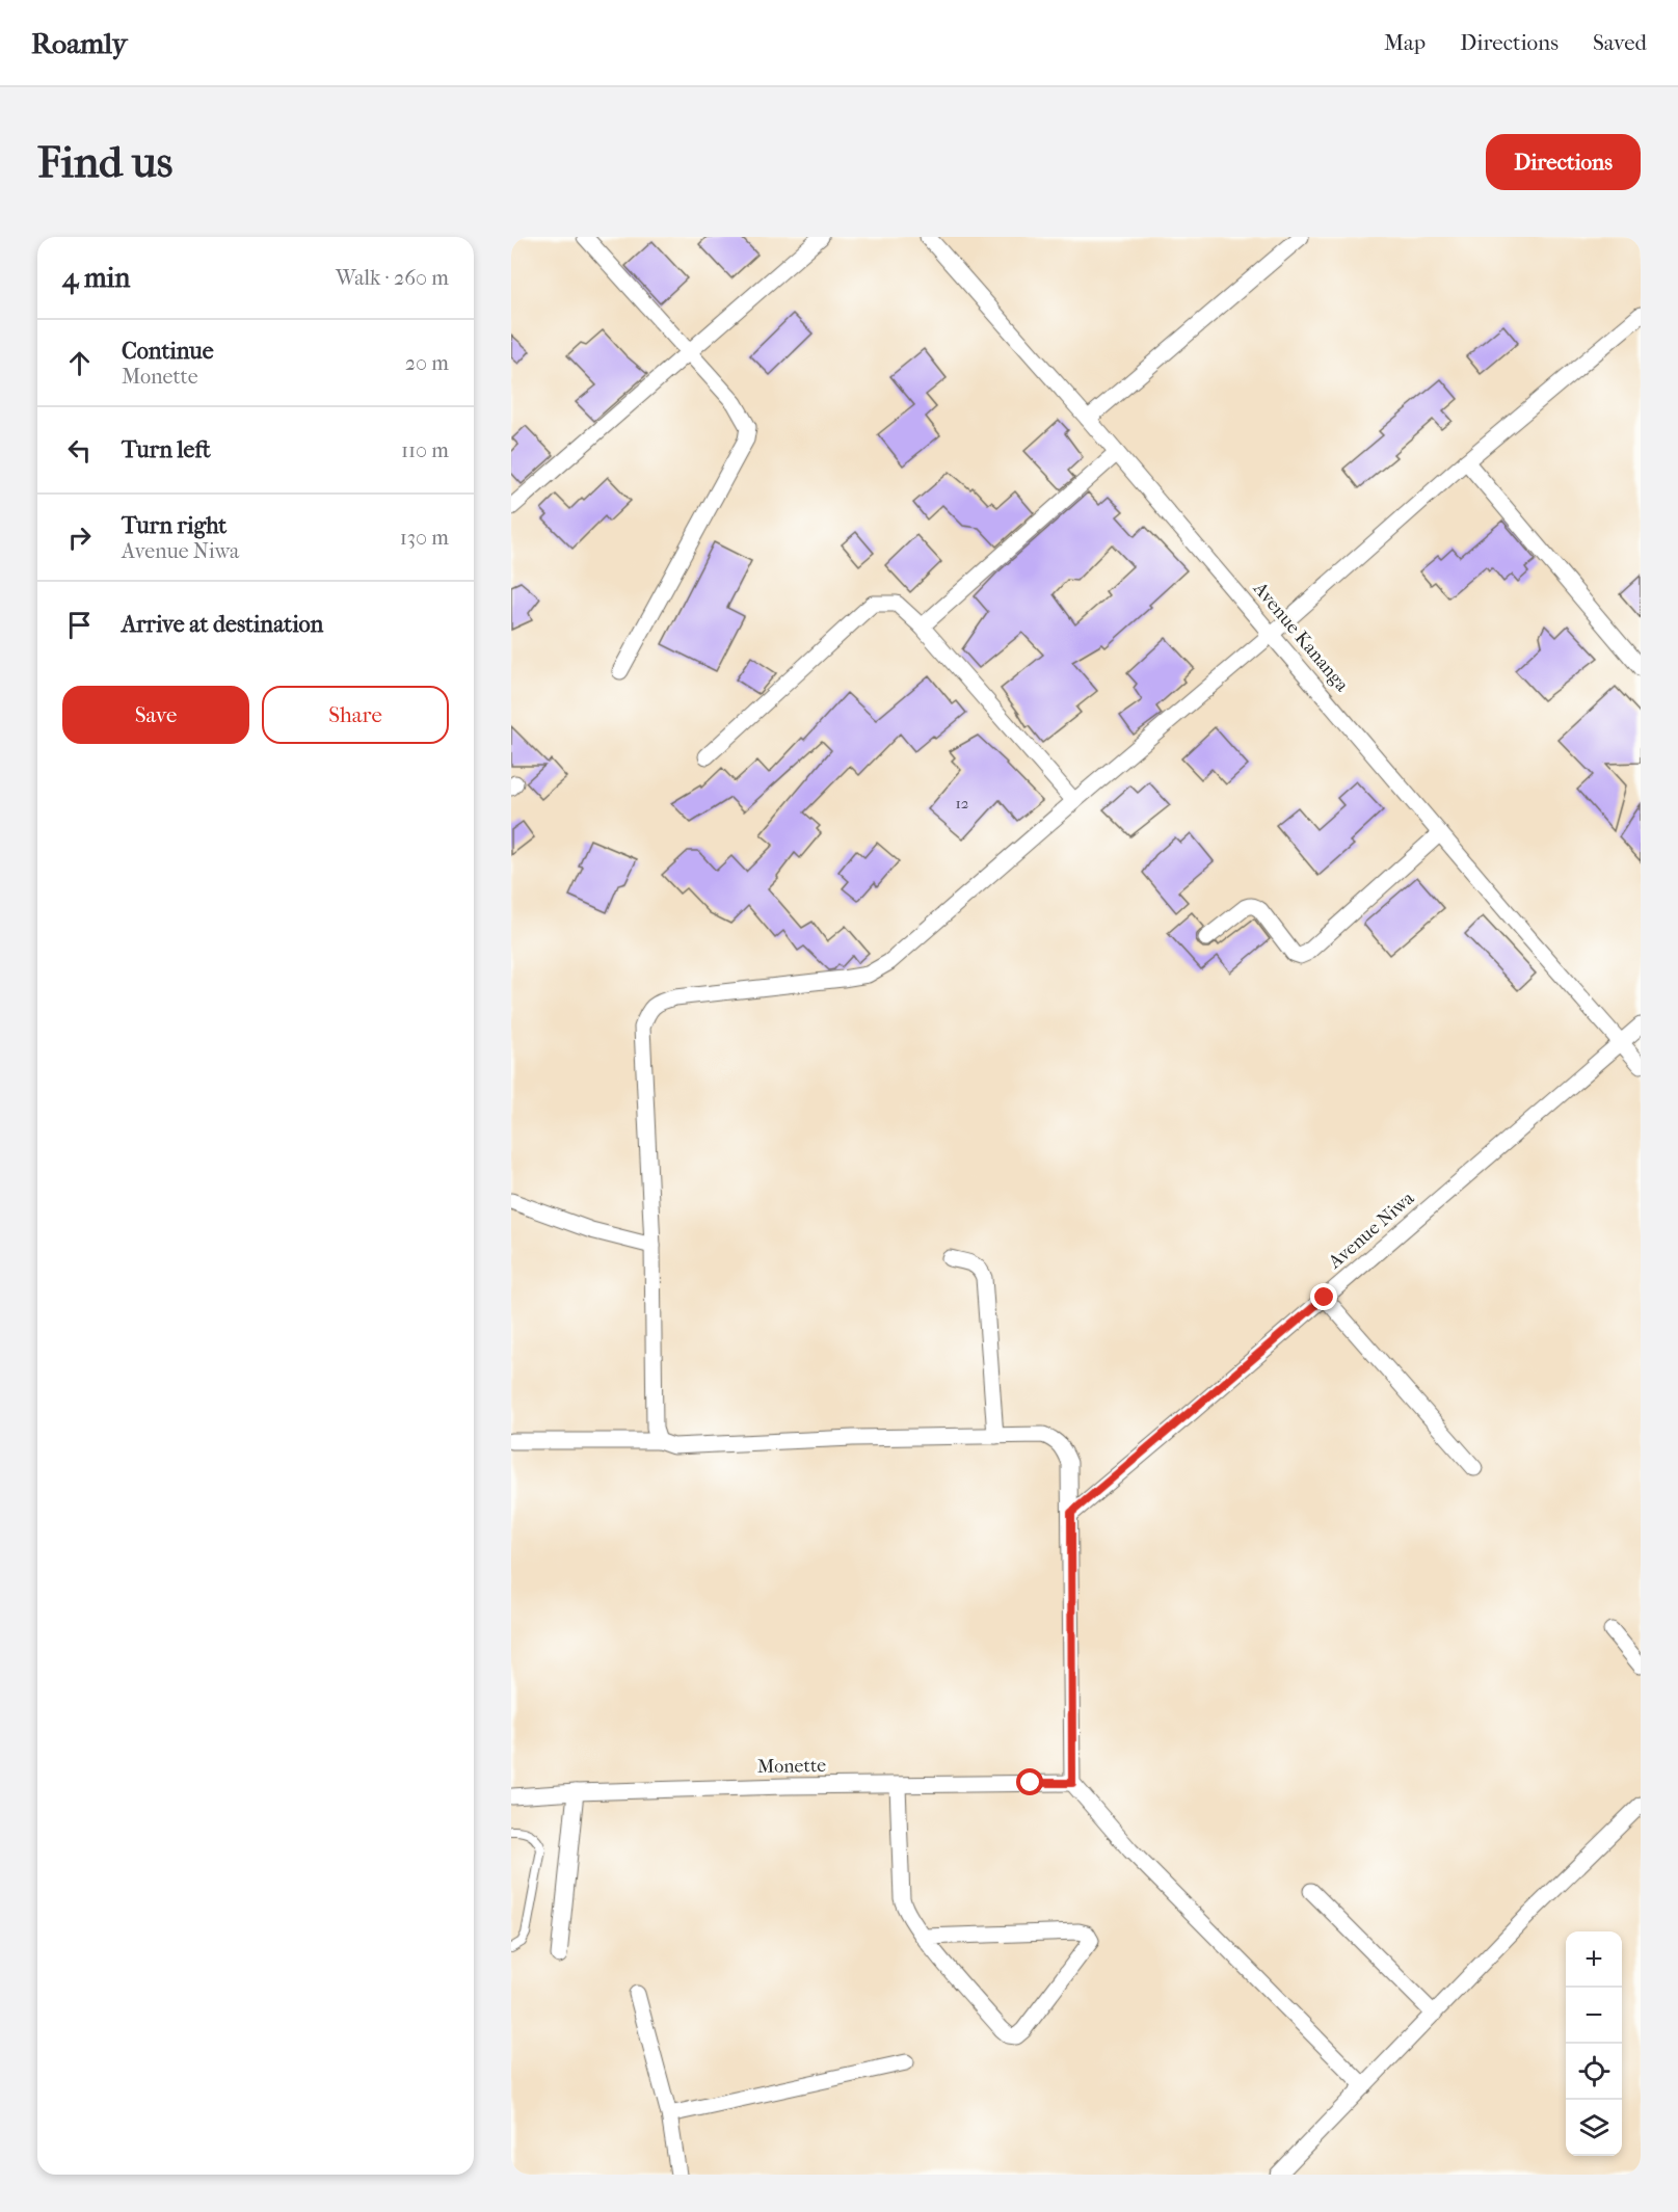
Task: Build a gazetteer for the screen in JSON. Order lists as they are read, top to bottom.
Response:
{
  "streets": {
    "street": ["Avenue Kananga", "Avenue Niwa", "Monette"]
  },
  "crossings": [
    ["Avenue Kananga", "Avenue Niwa"]
  ],
  "house_numbers": ["12"],
  "page": {
    "header": "Roamly",
    "nav": ["Map", "Directions", "Saved"],
    "buttons": [
      "Directions",
      ["Save", "Share"]
    ],
    "title": "Find us",
    "heading": ["4 min", "Walk · 260 m"],
    "list": [
      ["Continue", "Monette", "20 m"],
      ["Turn left", "110 m"],
      ["Turn right", "Avenue Niwa", "130 m"],
      "Arrive at destination"
    ],
    "map_buttons": ["+", "−"]
  }
}
